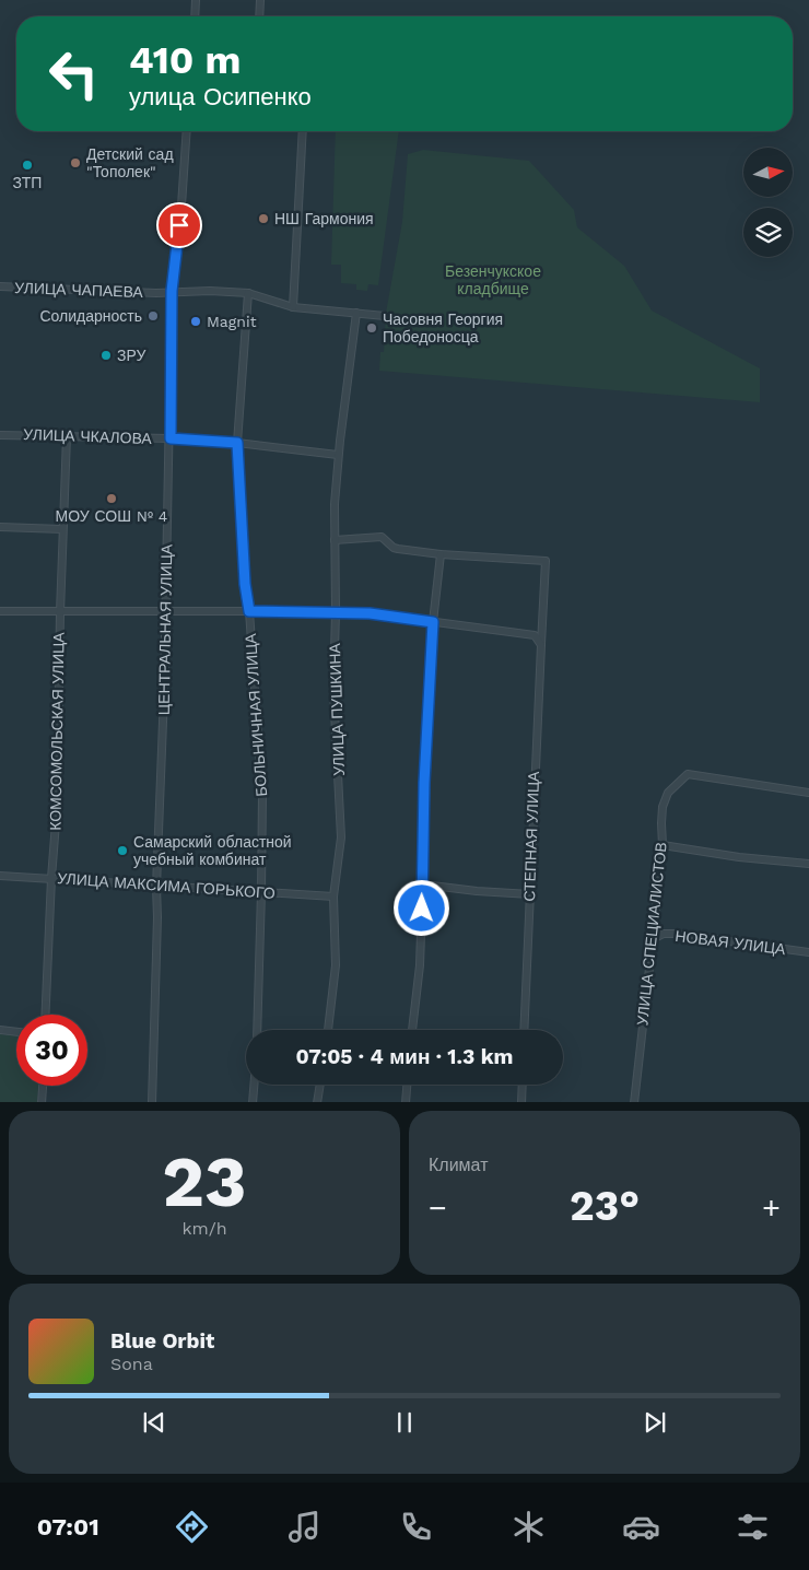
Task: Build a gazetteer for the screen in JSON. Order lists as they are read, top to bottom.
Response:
{
  "streets": {
    "street": [
      "УЛИЦА ЧАПАЕВА",
      "УЛИЦА ЧКАЛОВА",
      "ЦЕНТРАЛЬНАЯ УЛИЦА",
      "УЛИЦА ПУШКИНА",
      "БОЛЬНИЧНАЯ УЛИЦА",
      "КОМСОМОЛЬСКАЯ УЛИЦА",
      "СТЕПНАЯ УЛИЦА",
      "УЛИЦА МАКСИМА ГОРЬКОГО",
      "УЛИЦА СПЕЦИАЛИСТОВ",
      "НОВАЯ УЛИЦА"
    ]
  },
  "crossings": [
    ["УЛИЦА ЧАПАЕВА", "ЦЕНТРАЛЬНАЯ УЛИЦА"],
    ["УЛИЦА ЧАПАЕВА", "УЛИЦА ПУШКИНА"],
    ["УЛИЦА ЧАПАЕВА", "БОЛЬНИЧНАЯ УЛИЦА"],
    ["УЛИЦА ЧКАЛОВА", "ЦЕНТРАЛЬНАЯ УЛИЦА"],
    ["УЛИЦА ЧКАЛОВА", "УЛИЦА ПУШКИНА"],
    ["УЛИЦА ЧКАЛОВА", "БОЛЬНИЧНАЯ УЛИЦА"],
    ["УЛИЦА ЧКАЛОВА", "КОМСОМОЛЬСКАЯ УЛИЦА"],
    ["ЦЕНТРАЛЬНАЯ УЛИЦА", "УЛИЦА МАКСИМА ГОРЬКОГО"],
    ["УЛИЦА ПУШКИНА", "УЛИЦА МАКСИМА ГОРЬКОГО"],
    ["БОЛЬНИЧНАЯ УЛИЦА", "УЛИЦА МАКСИМА ГОРЬКОГО"],
    ["КОМСОМОЛЬСКАЯ УЛИЦА", "УЛИЦА МАКСИМА ГОРЬКОГО"],
    ["УЛИЦА СПЕЦИАЛИСТОВ", "НОВАЯ УЛИЦА"]
  ],
  "parks": ["Безенчукское кладбище"],
  "places": [
    "Детский сад \"Тополек\"",
    "ЗТП",
    "НШ Гармония",
    "Солидарность",
    "Magnit",
    "Часовня Георгия Победоносца",
    "ЗРУ",
    "МОУ СОШ № 4",
    "Самарский областной учебный комбинат"
  ],
  "north": "right",
  "page": {
    "turn": ["410 m", "улица Осипенко"],
    "limit": "30",
    "trip": "07:05 · 4 мин · 1.3 km",
    "tile": [
      ["23", "km/h"],
      "Климат"
    ],
    "heat": ["−", "23°", "+"],
    "song": ["Blue Orbit", "Sona"],
    "tabs": "07:01"
  }
}
